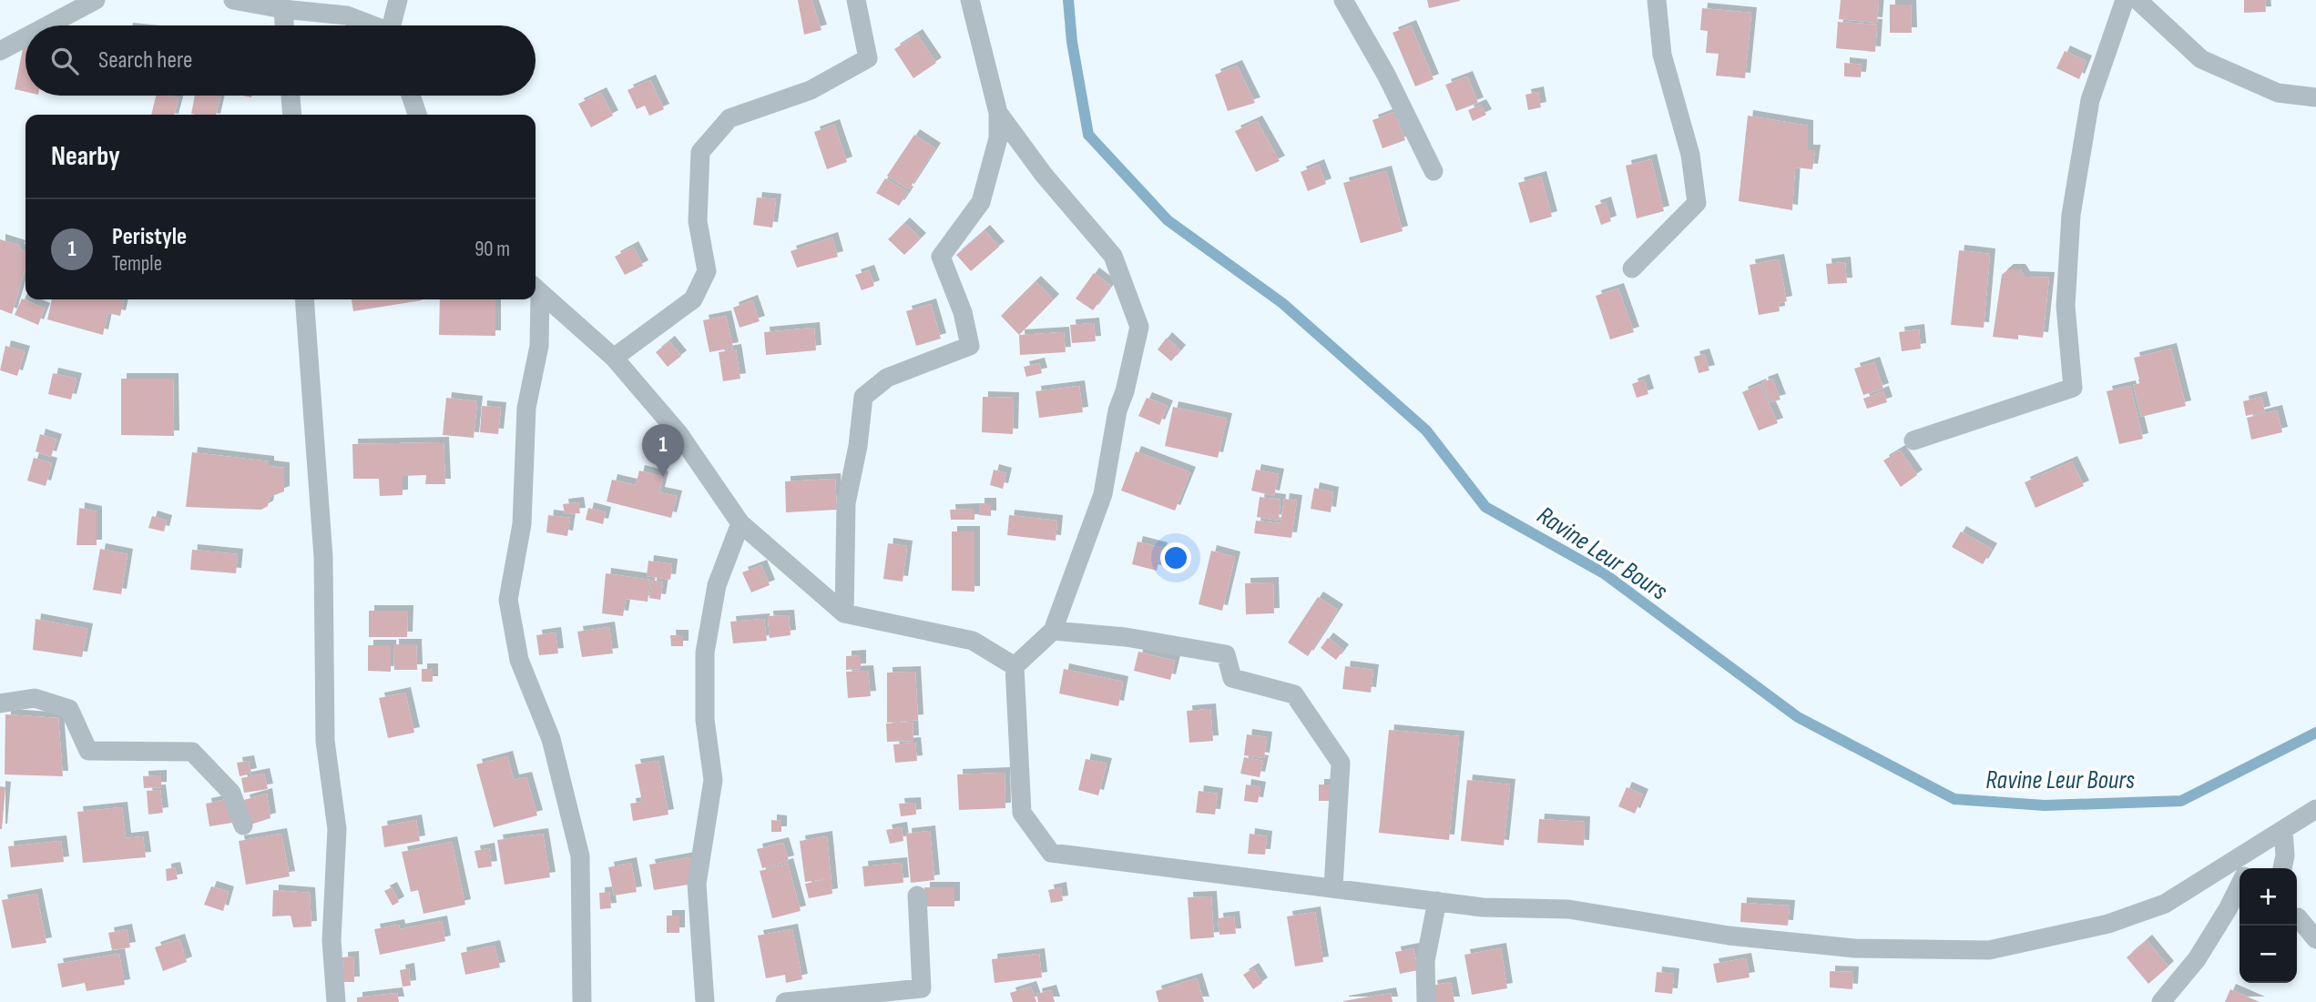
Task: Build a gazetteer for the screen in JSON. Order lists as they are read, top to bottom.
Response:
{
  "water": ["Ravine Leur Bours"],
  "page": {
    "search": "Search here",
    "heading": "Nearby",
    "list": [
      {
        "mark": "1",
        "name": "Peristyle",
        "note": "Temple",
        "value": "90 m"
      }
    ],
    "pins": "1",
    "map_buttons": ["+", "−"]
  }
}
